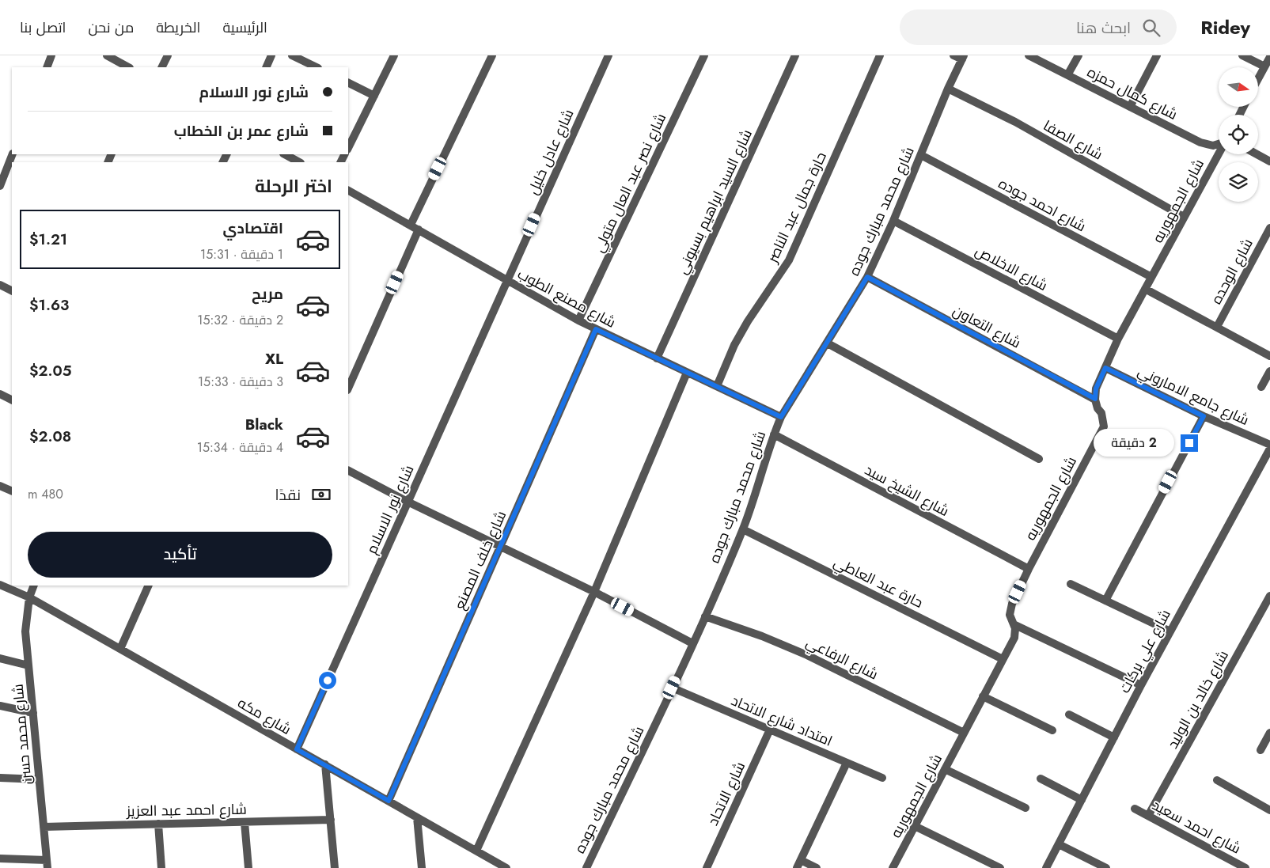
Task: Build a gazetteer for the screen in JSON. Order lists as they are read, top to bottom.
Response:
{
  "streets": {
    "street": [
      "شارع كمال حمزه",
      "شارع الصفا",
      "شارع عادل خليل",
      "شارع نصر عبد العال متولي",
      "شارع الجمهوريه",
      "شارع السيد ابراهيم بسيوني",
      "شارع احمد جوده",
      "حارة جمال عبد الناصر",
      "شارع محمد مبارك جوده",
      "شارع الاخلاص",
      "شارع الوحده",
      "شارع مصنع الطوب",
      "شارع التعاون",
      "شارع جامع الاماروني",
      "شارع الشيخ سيد",
      "شارع نور الاسلام",
      "شارع خلف المصنع",
      "حارة عبد العاطي",
      "شارع علي بركات",
      "شارع الرفاعي",
      "شارع خالد بن الوليد",
      "شارع مكه",
      "امتداد شارع الاتحاد",
      "شارع محمد حسن",
      "شارع الاتحاد",
      "شارع احمد عبد العزيز",
      "شارع احمد سعيد"
    ]
  },
  "crossings": [
    ["شارع الصفا", "شارع الجمهوريه"],
    ["شارع الصفا", "شارع محمد مبارك جوده"],
    ["شارع عادل خليل", "شارع مصنع الطوب"],
    ["شارع عادل خليل", "شارع نور الاسلام"],
    ["شارع نصر عبد العال متولي", "شارع مصنع الطوب"],
    ["شارع الجمهوريه", "شارع احمد جوده"],
    ["شارع الجمهوريه", "شارع الاخلاص"],
    ["شارع الجمهوريه", "شارع التعاون"],
    ["شارع الجمهوريه", "شارع جامع الاماروني"],
    ["شارع الجمهوريه", "شارع الشيخ سيد"],
    ["شارع الجمهوريه", "حارة عبد العاطي"],
    ["شارع الجمهوريه", "شارع الرفاعي"],
    ["شارع السيد ابراهيم بسيوني", "شارع مصنع الطوب"],
    ["شارع احمد جوده", "شارع محمد مبارك جوده"],
    ["حارة جمال عبد الناصر", "شارع مصنع الطوب"],
    ["شارع محمد مبارك جوده", "شارع الاخلاص"],
    ["شارع محمد مبارك جوده", "شارع مصنع الطوب"],
    ["شارع محمد مبارك جوده", "شارع التعاون"],
    ["شارع محمد مبارك جوده", "شارع الشيخ سيد"],
    ["شارع محمد مبارك جوده", "حارة عبد العاطي"],
    ["شارع محمد مبارك جوده", "شارع الرفاعي"],
    ["شارع محمد مبارك جوده", "امتداد شارع الاتحاد"],
    ["شارع مصنع الطوب", "شارع نور الاسلام"],
    ["شارع مصنع الطوب", "شارع خلف المصنع"],
    ["شارع نور الاسلام", "شارع مكه"],
    ["شارع خلف المصنع", "شارع مكه"],
    ["شارع خالد بن الوليد", "شارع احمد سعيد"],
    ["شارع مكه", "شارع محمد حسن"],
    ["امتداد شارع الاتحاد", "شارع الاتحاد"],
    ["شارع محمد حسن", "شارع احمد عبد العزيز"]
  ],
  "north": "right",
  "page": {
    "header": "Ridey",
    "search": "ابحث هنا",
    "nav": [
      "الرئيسية",
      "الخريطة",
      "من نحن",
      "اتصل بنا"
    ],
    "banner": ["شارع نور الاسلام", "شارع عمر بن الخطاب"],
    "heading": "اختر الرحلة",
    "list": [
      {
        "name": "اقتصادي",
        "note": "1 دقيقة · 15:31",
        "value": "$1.21"
      },
      {
        "name": "مريح",
        "note": "2 دقيقة · 15:32",
        "value": "$1.63"
      },
      {
        "name": "XL",
        "note": "3 دقيقة · 15:33",
        "value": "$2.05"
      },
      {
        "name": "Black",
        "note": "4 دقيقة · 15:34",
        "value": "$2.08"
      }
    ],
    "bubble": "2 دقيقة",
    "pay": ["نقدًا", "480 m"],
    "buttons": "تأكيد"
  }
}
